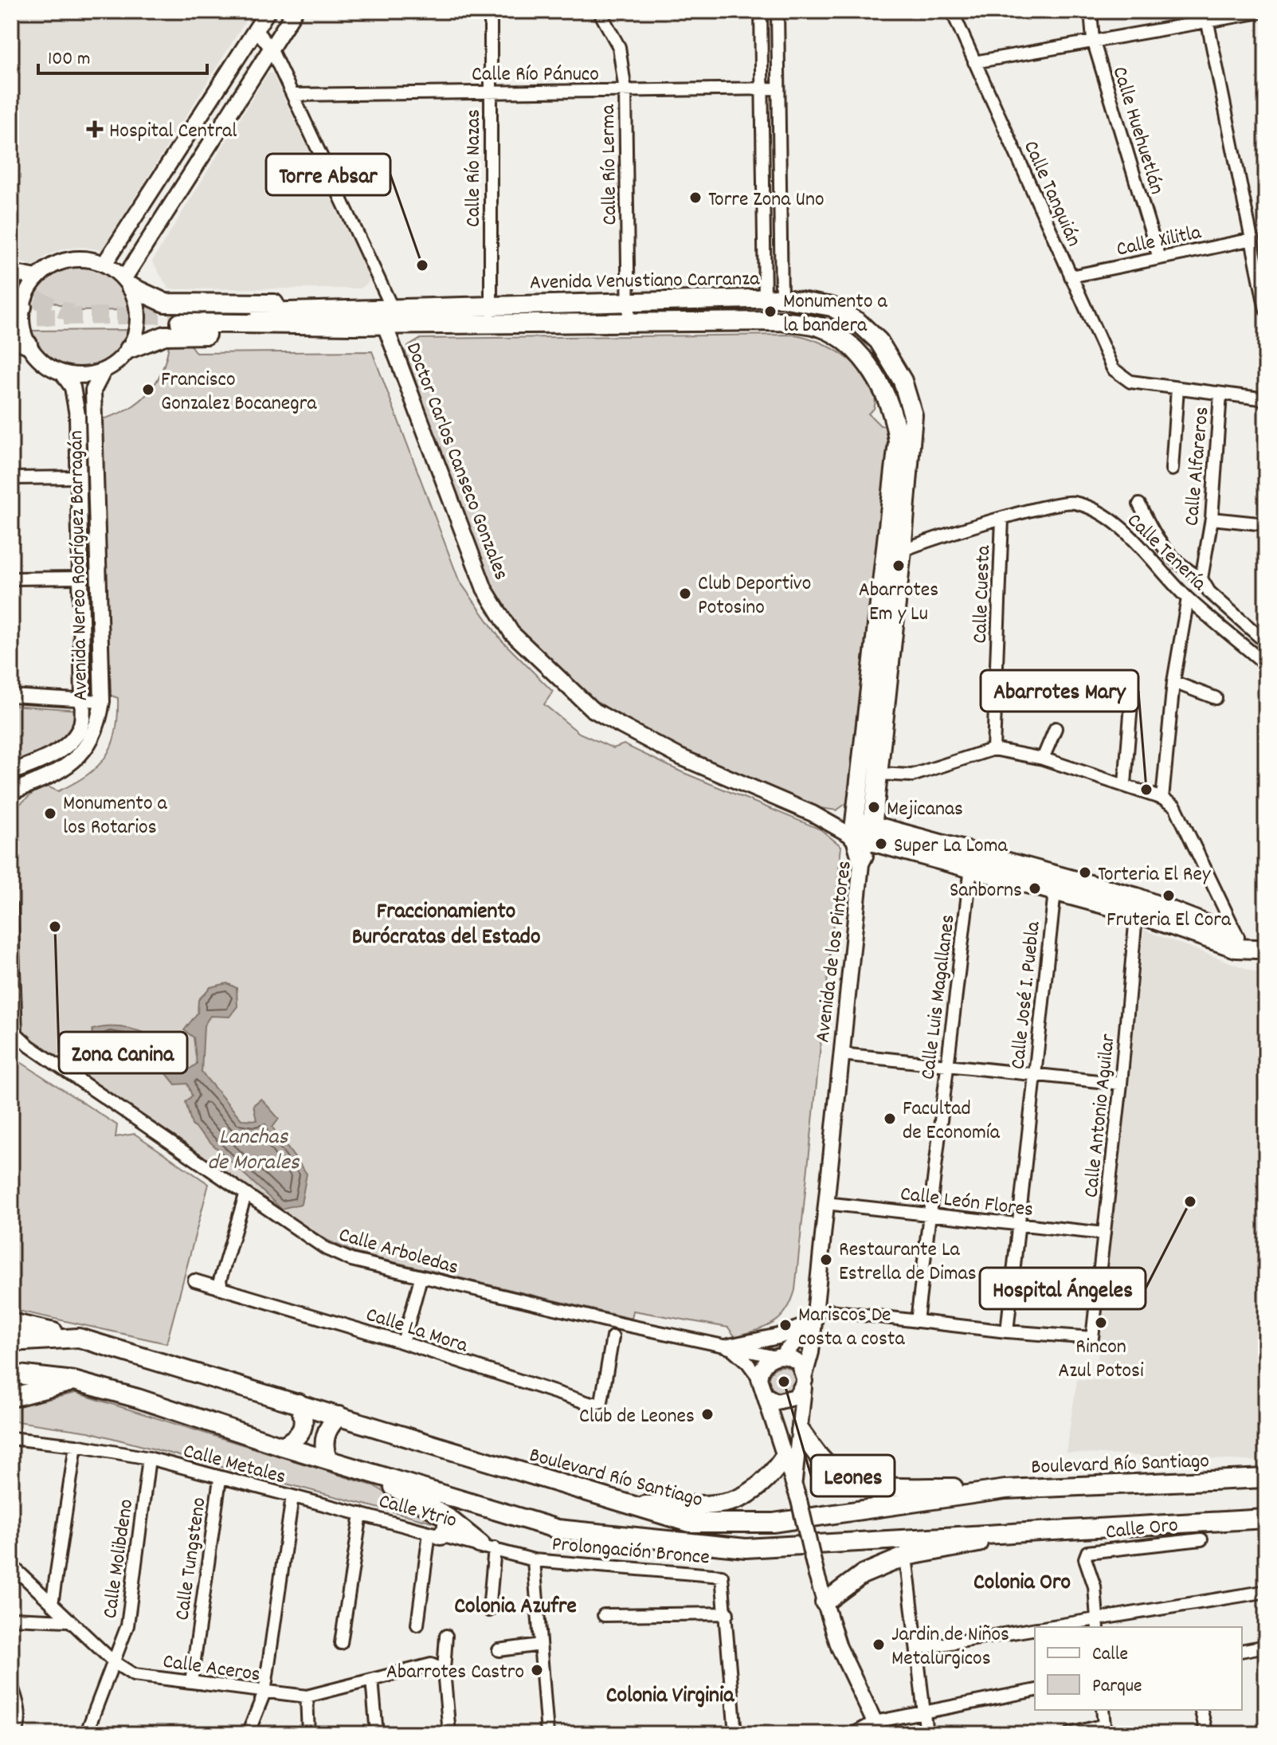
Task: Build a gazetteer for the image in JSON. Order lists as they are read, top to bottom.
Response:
{
  "streets": {
    "main road": [
      "Avenida Venustiano Carranza",
      "Doctor Carlos Canseco Gonzales",
      "Avenida Nereo Rodríguez Barragán",
      "Avenida de los Pintores",
      "Boulevard Río Santiago"
    ],
    "street": [
      "Calle Río Pánuco",
      "Calle Huehuetlán",
      "Calle Río Lerma",
      "Calle Río Nazas",
      "Calle Tanquián",
      "Calle Xilitla",
      "Calle Alfareros",
      "Calle Tenería",
      "Calle Cuesta",
      "Calle José I. Puebla",
      "Calle Luis Magallanes",
      "Calle Antonio Aguilar",
      "Calle León Flores",
      "Calle Arboledas",
      "Calle La Mora",
      "Calle Metales",
      "Calle Ytrio",
      "Calle Oro",
      "Prolongación Bronce",
      "Calle Molibdeno",
      "Calle Tungsteno",
      "Calle Aceros"
    ]
  },
  "crossings": [
    ["Calle Río Pánuco", "Calle Río Lerma"],
    ["Calle Río Pánuco", "Calle Río Nazas"],
    ["Calle Huehuetlán", "Calle Xilitla"],
    ["Calle Río Lerma", "Avenida Venustiano Carranza"],
    ["Calle Río Nazas", "Avenida Venustiano Carranza"],
    ["Calle Tanquián", "Calle Xilitla"],
    ["Avenida Venustiano Carranza", "Doctor Carlos Canseco Gonzales"],
    ["Avenida Venustiano Carranza", "Calle Tenería"],
    ["Avenida Venustiano Carranza", "Avenida de los Pintores"],
    ["Doctor Carlos Canseco Gonzales", "Avenida de los Pintores"],
    ["Calle Tenería", "Calle Cuesta"],
    ["Calle Tenería", "Avenida de los Pintores"],
    ["Avenida de los Pintores", "Calle León Flores"],
    ["Avenida de los Pintores", "Calle Arboledas"],
    ["Calle José I. Puebla", "Calle Antonio Aguilar"],
    ["Calle José I. Puebla", "Calle León Flores"],
    ["Calle Luis Magallanes", "Calle León Flores"],
    ["Calle Antonio Aguilar", "Calle León Flores"],
    ["Calle Metales", "Calle Ytrio"],
    ["Calle Metales", "Calle Molibdeno"],
    ["Calle Metales", "Calle Tungsteno"],
    ["Calle Metales", "Calle Aceros"],
    ["Calle Ytrio", "Prolongación Bronce"],
    ["Calle Molibdeno", "Calle Aceros"],
    ["Calle Tungsteno", "Calle Aceros"]
  ],
  "districts": [
    "Fraccionamiento Burócratas del Estado",
    "Colonia Oro",
    "Colonia Azufre",
    "Colonia Virginia"
  ],
  "water": ["Lanchas de Morales"],
  "places": {
    "health": ["Hospital Central"],
    "other": [
      "Torre Zona Uno",
      "Torre Absar",
      "Monumento a la bandera",
      "Francisco Gonzalez Bocanegra",
      "Abarrotes Em y Lu",
      "Club Deportivo Potosino",
      "Abarrotes Mary",
      "Mejicanas",
      "Monumento a los Rotarios",
      "Super La Loma",
      "Torteria El Rey",
      "Sanborns",
      "Fruteria El Cora",
      "Zona Canina",
      "Facultad de Economía",
      "Hospital Ángeles",
      "Restaurante La Estrella de Dimas",
      "Rincon Azul Potosi",
      "Mariscos De costa a costa",
      "Leones",
      "Club de Leones",
      "Jardin de Niños Metalurgicos",
      "Abarrotes Castro"
    ]
  },
  "legend": ["Calle", "Parque"],
  "scale_bar": "100 m"
}
